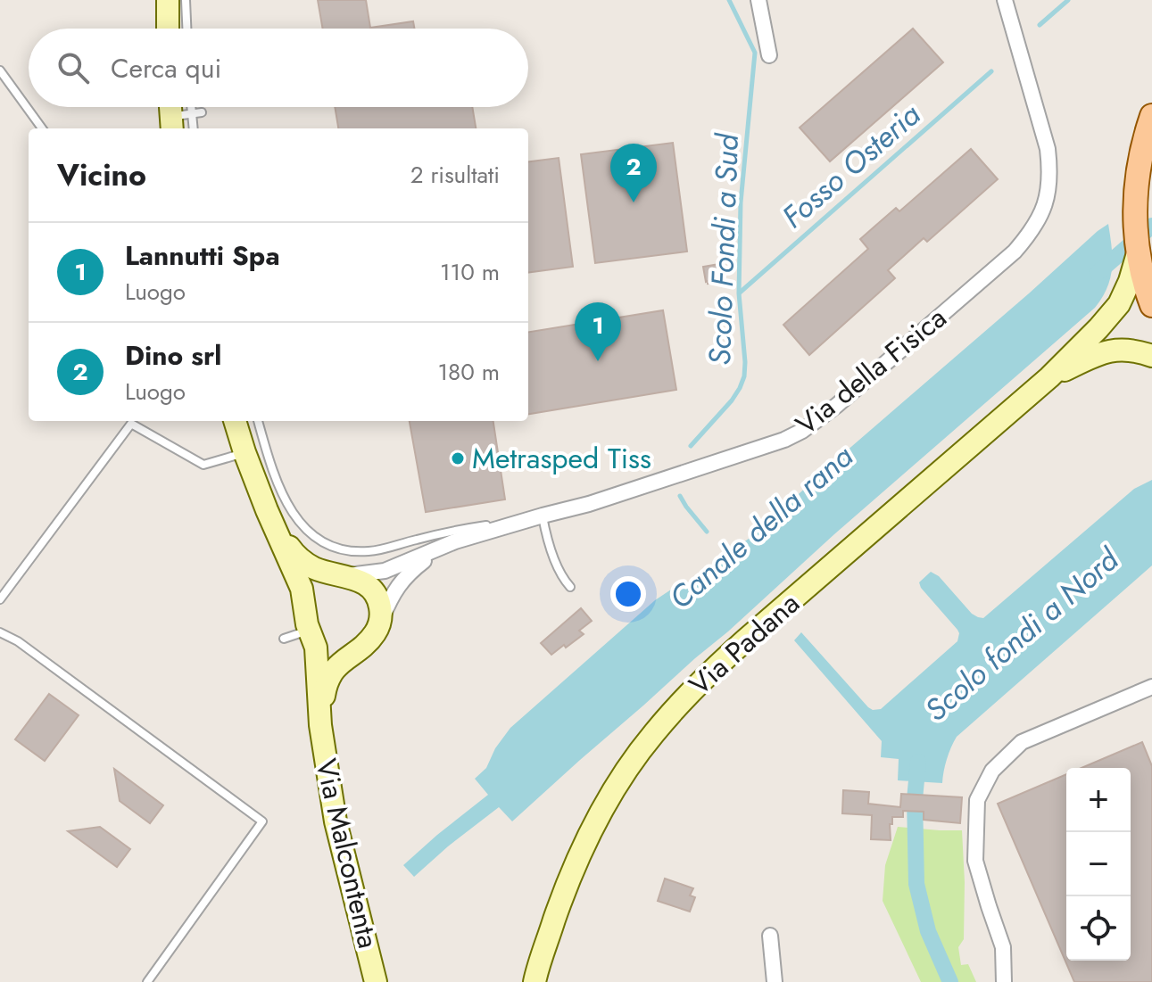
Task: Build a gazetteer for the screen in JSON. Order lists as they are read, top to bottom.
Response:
{
  "streets": {
    "main road": ["Via Padana", "Via Malcontenta"],
    "street": ["Via della Fisica"]
  },
  "crossings": [
    ["Via della Fisica", "Via Malcontenta"]
  ],
  "water": [
    "Fosso Osteria",
    "Scolo Fondi a Sud",
    "Canale della rana",
    "Scolo fondi a Nord"
  ],
  "places": ["Metrasped Tiss"],
  "page": {
    "search": "Cerca qui",
    "heading": ["Vicino", "2 risultati"],
    "pins": ["2", "1"],
    "list": [
      {
        "mark": "1",
        "name": "Lannutti Spa",
        "note": "Luogo",
        "value": "110 m"
      },
      {
        "mark": "2",
        "name": "Dino srl",
        "note": "Luogo",
        "value": "180 m"
      }
    ],
    "map_buttons": ["+", "−"]
  }
}
